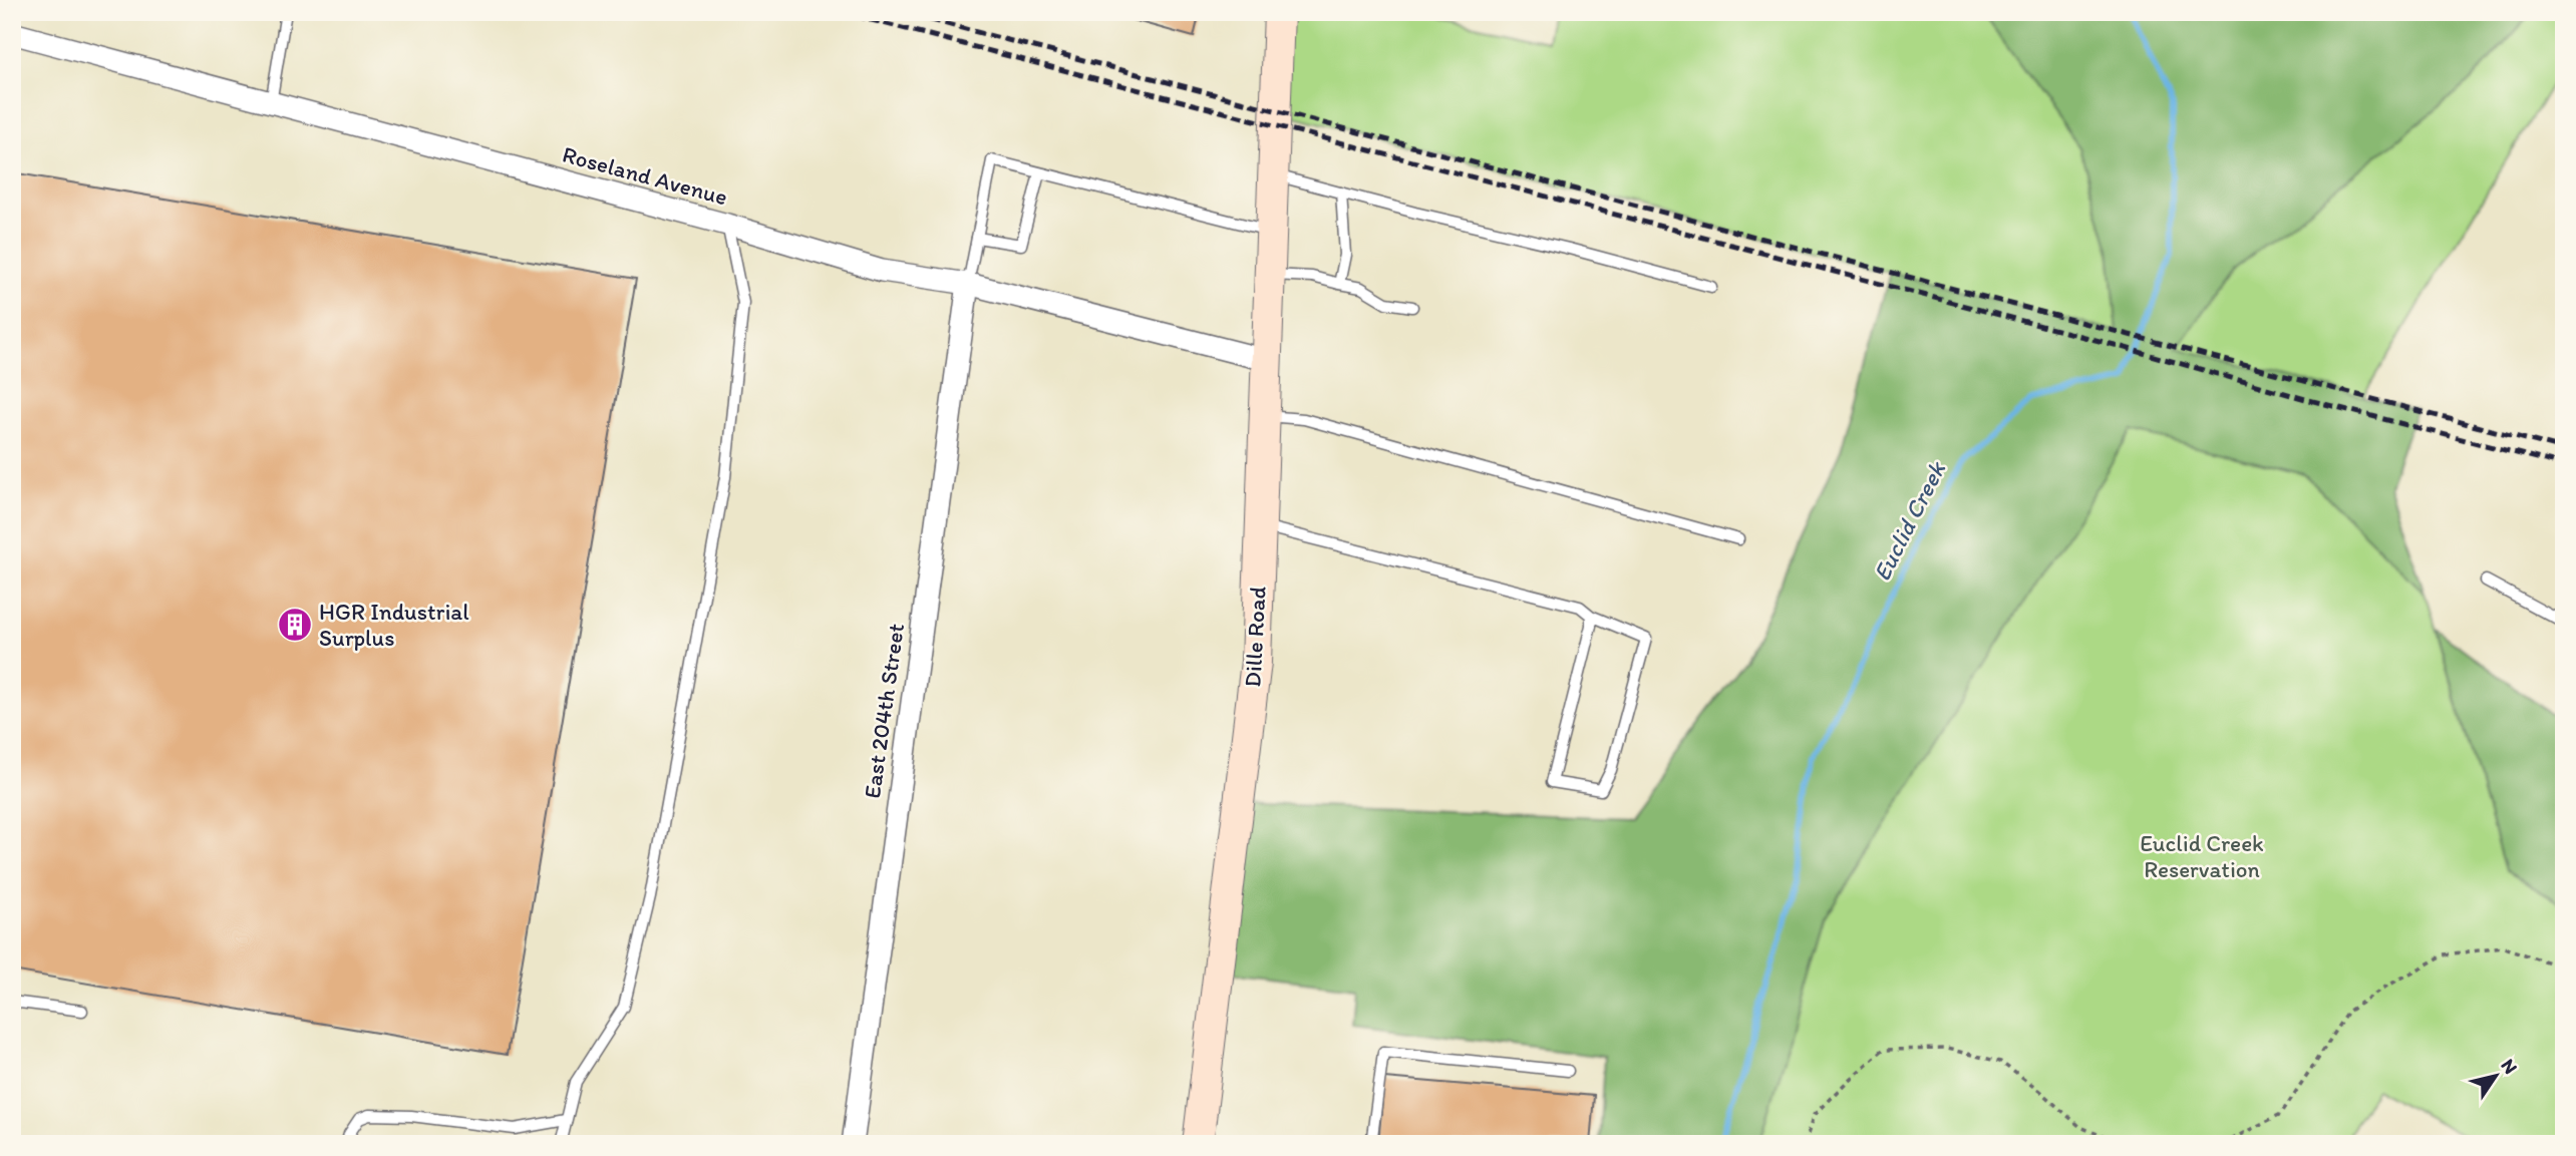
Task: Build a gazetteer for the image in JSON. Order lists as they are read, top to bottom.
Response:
{
  "streets": {
    "street": ["Roseland Avenue", "Dille Road", "East 204th Street"]
  },
  "crossings": [
    ["Roseland Avenue", "Dille Road"],
    ["Roseland Avenue", "East 204th Street"]
  ],
  "water": ["Euclid Creek"],
  "parks": ["Euclid Creek Reservation"],
  "places": {
    "building": ["HGR Industrial Surplus"]
  },
  "north": "top right"
}
